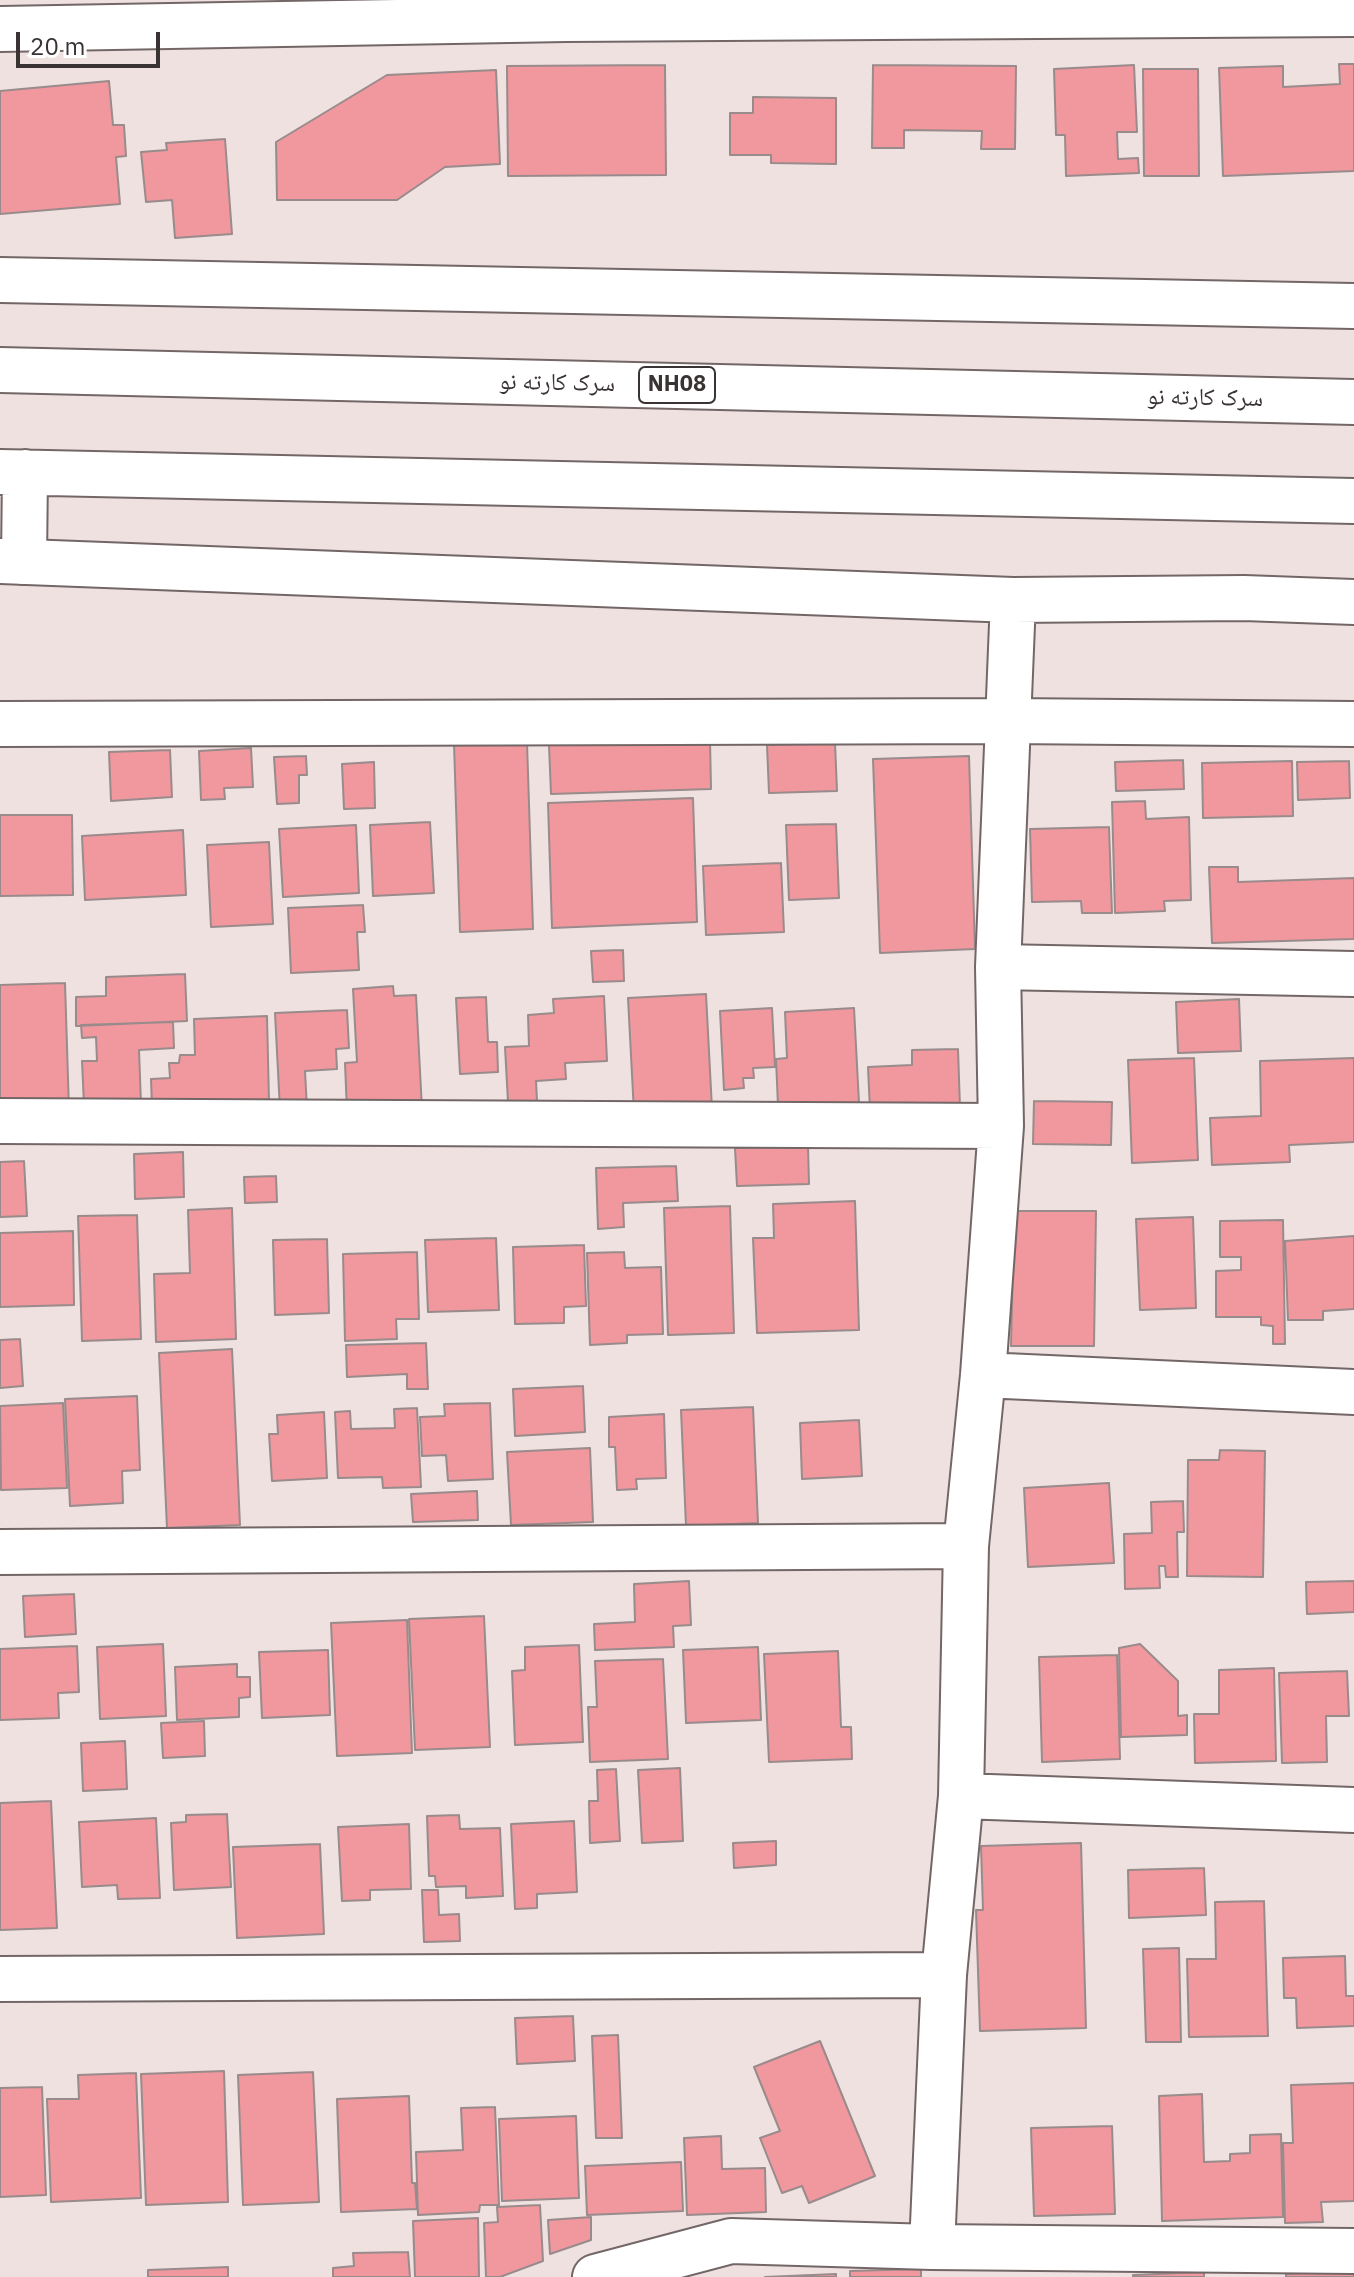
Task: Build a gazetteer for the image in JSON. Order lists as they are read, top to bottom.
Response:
{
  "streets": {
    "main road": ["سرک کارته نو", "NH08"]
  },
  "scale_bar": "20 m"
}
